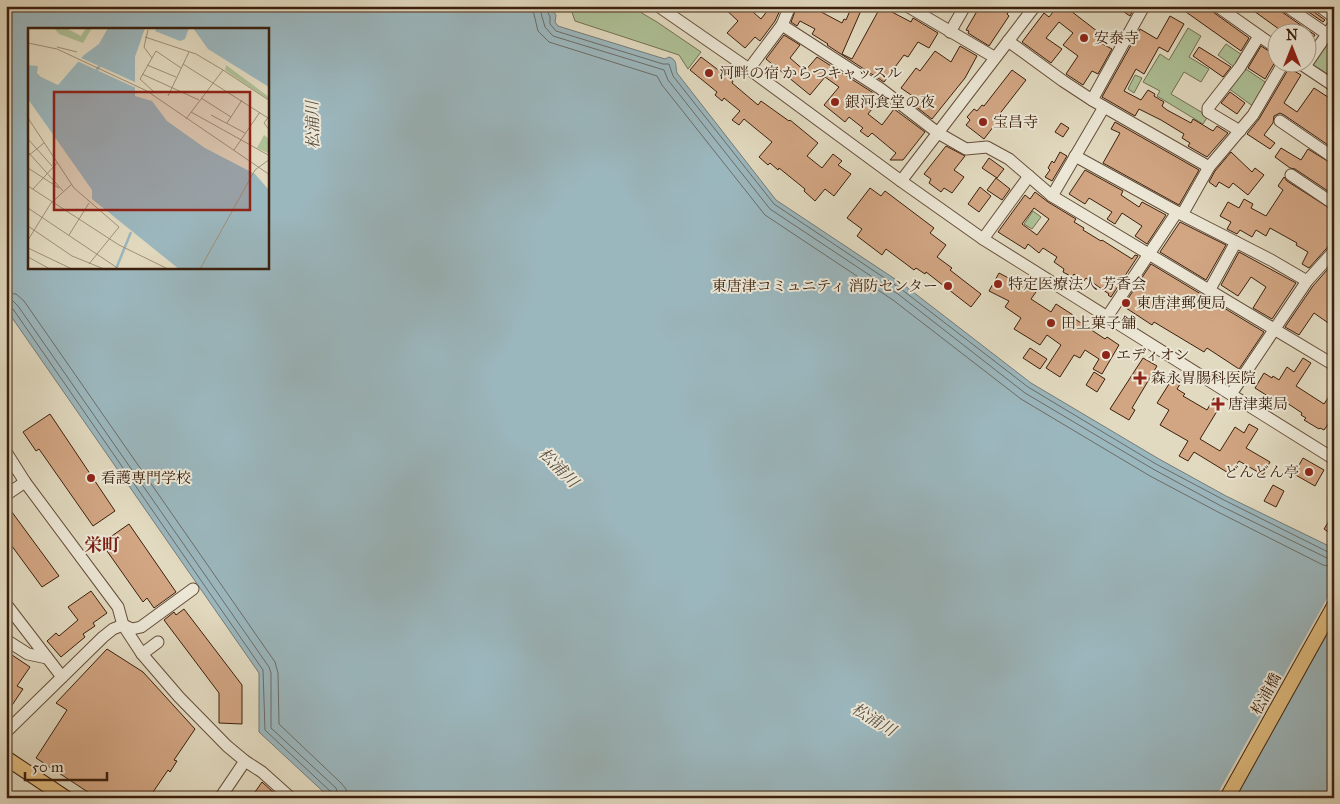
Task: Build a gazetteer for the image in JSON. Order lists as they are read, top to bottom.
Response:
{
  "streets": {
    "main road": ["松浦橋"]
  },
  "districts": ["栄町"],
  "water": ["松浦川"],
  "places": {
    "other": [
      "安泰寺",
      "河畔の宿 からつキャッスル",
      "銀河食堂の夜",
      "宝昌寺",
      "特定医療法人 芳香会",
      "東唐津コミュニティ 消防センター",
      "東唐津郵便局",
      "田上菓子舗",
      "エディオン",
      "どんどん亭",
      "看護専門学校"
    ],
    "health": ["森永胃腸科医院", "唐津薬局"]
  },
  "scale_bar": "50 m",
  "north": "top"
}
